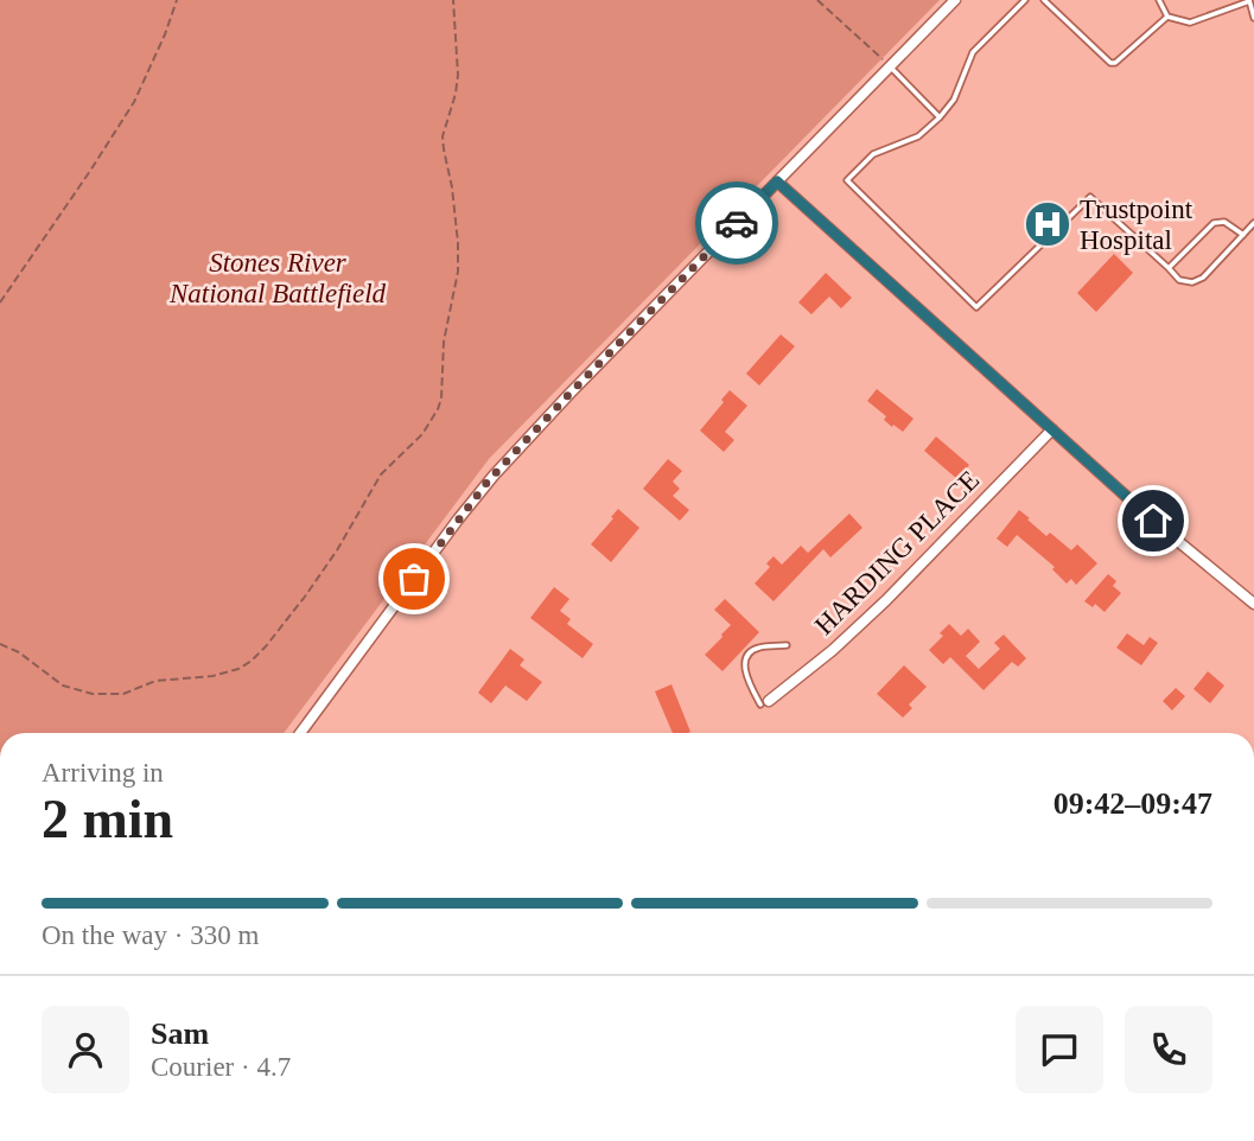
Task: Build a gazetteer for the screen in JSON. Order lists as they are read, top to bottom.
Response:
{
  "streets": {
    "street": ["HARDING PLACE"]
  },
  "parks": ["Stones River National Battlefield"],
  "places": {
    "hospital": ["Trustpoint Hospital"]
  },
  "page": {
    "heading": ["2 min", "Arriving in", "09:42–09:47"],
    "panel": ["Sam", "Courier · 4.7"],
    "bar": "On the way · 330 m"
  }
}
